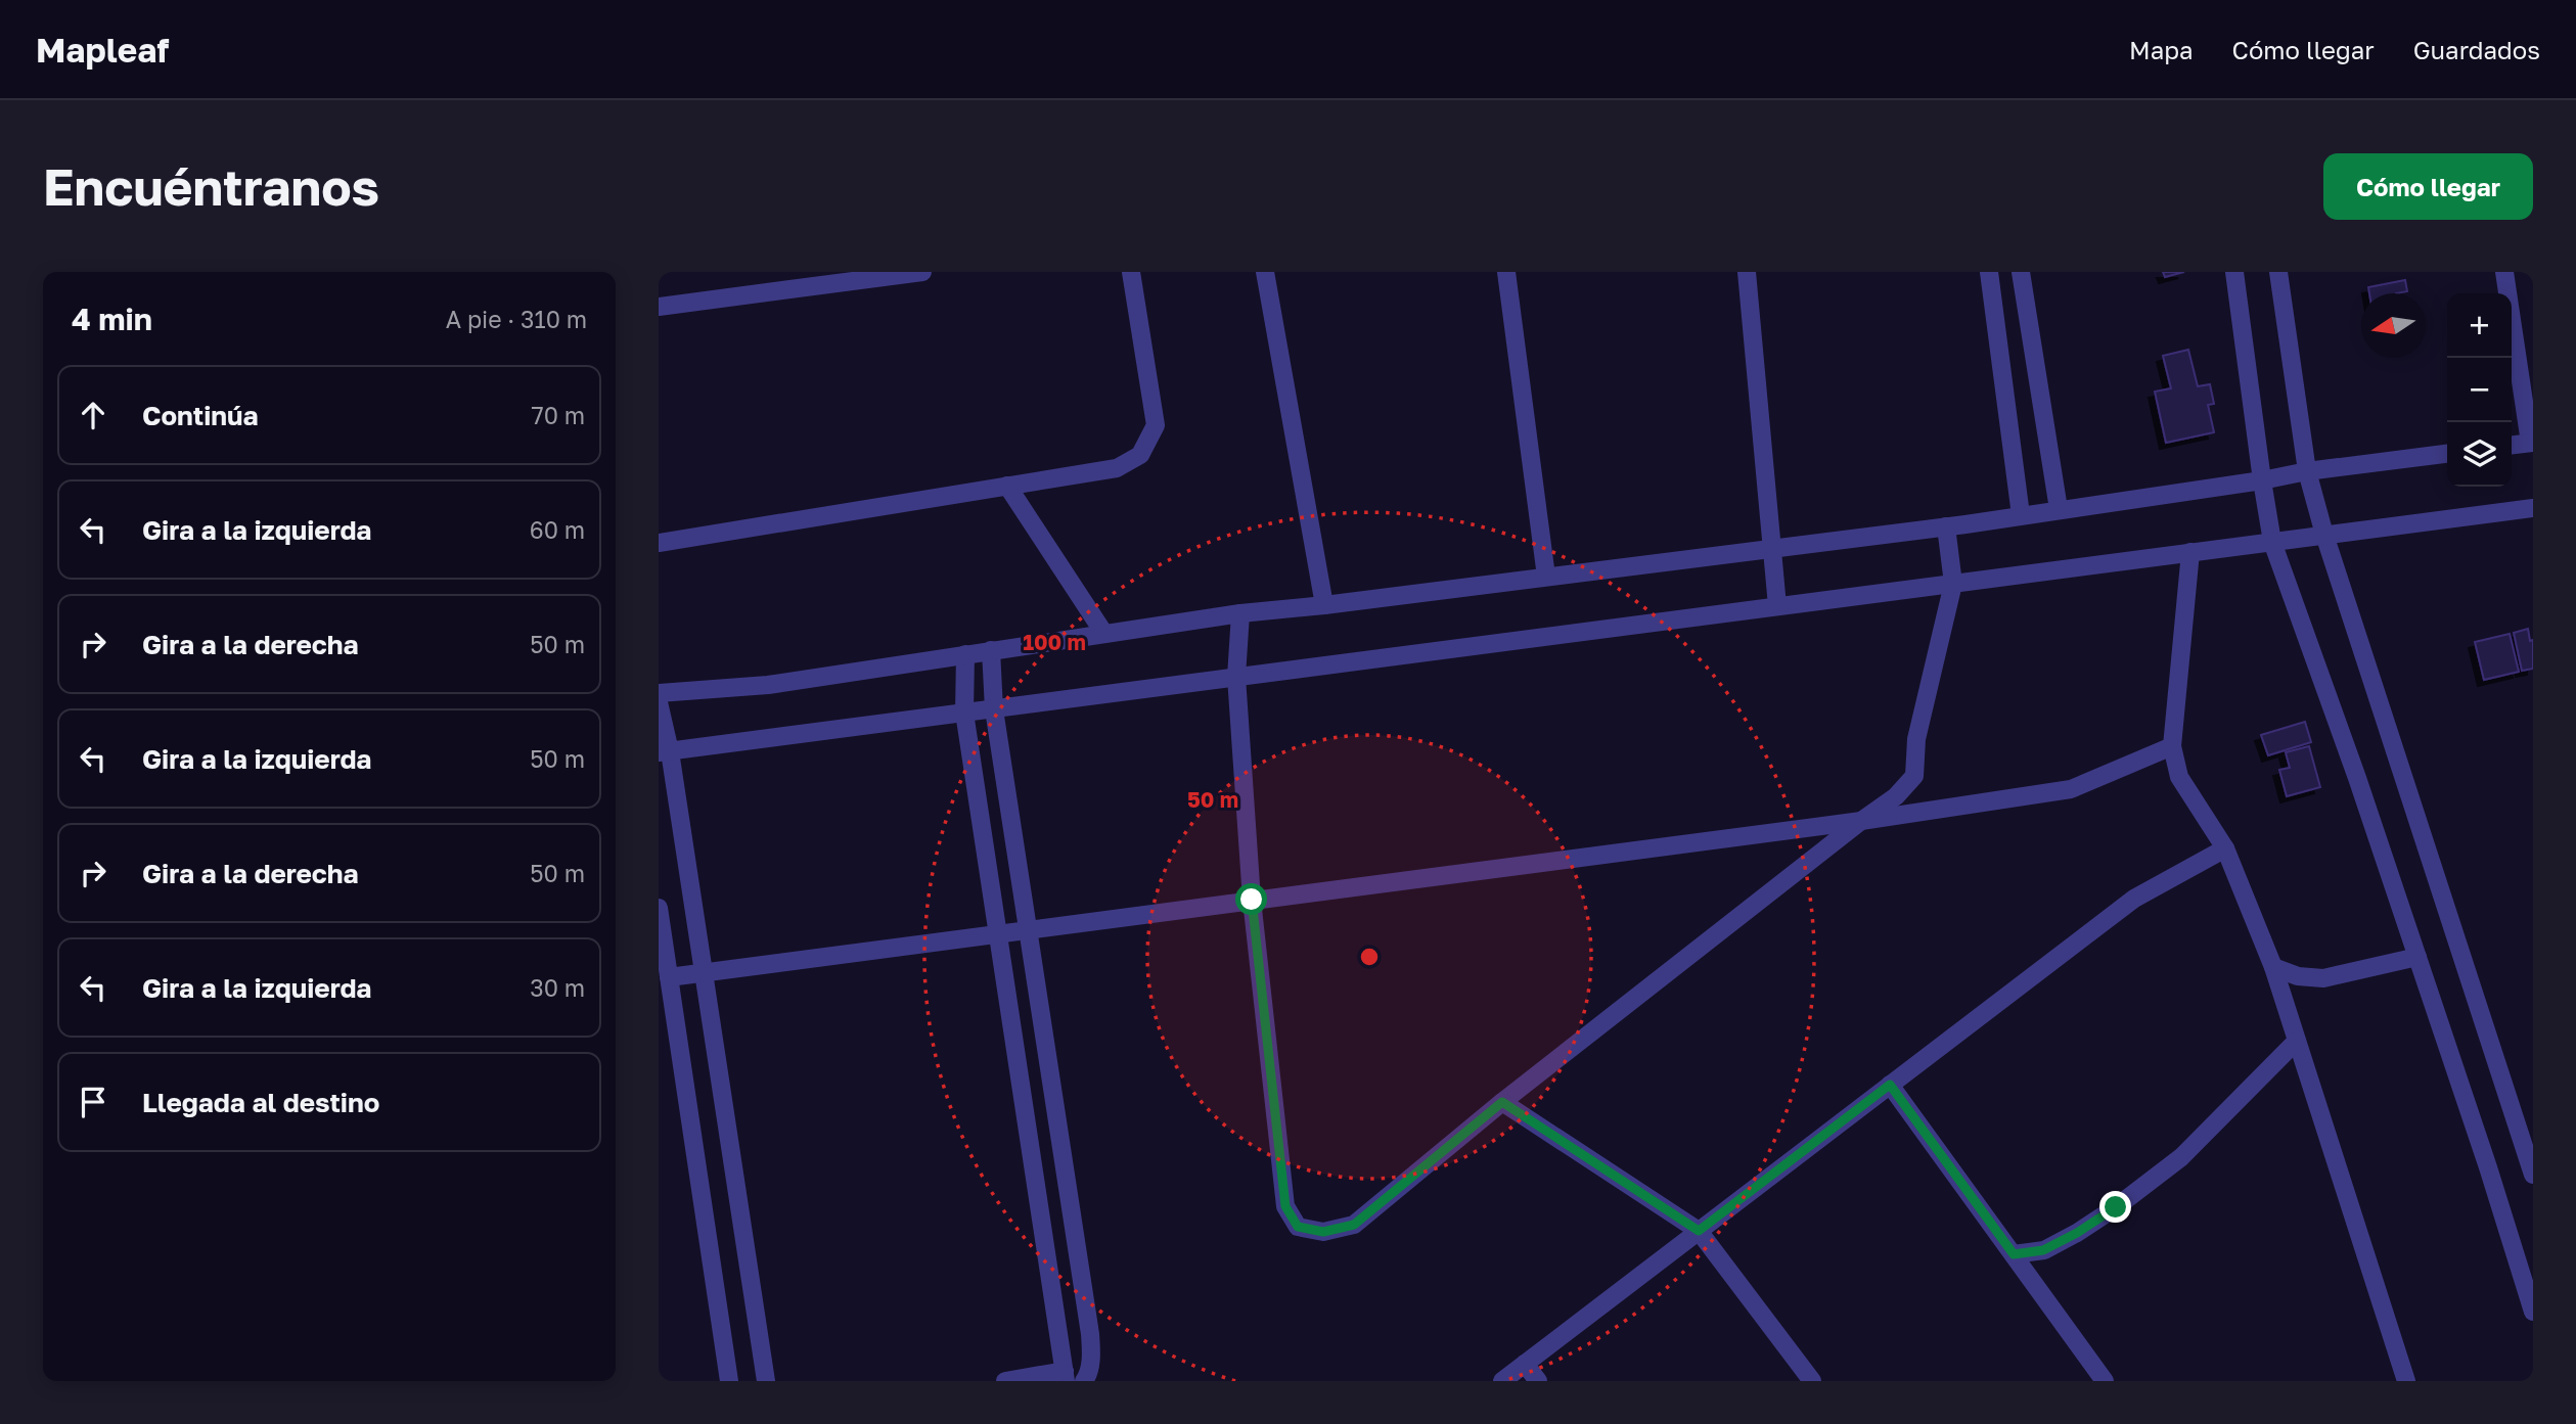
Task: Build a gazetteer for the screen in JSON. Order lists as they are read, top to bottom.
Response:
{
  "north": "left",
  "page": {
    "header": "Mapleaf",
    "nav": ["Mapa", "Cómo llegar", "Guardados"],
    "buttons": "Cómo llegar",
    "title": "Encuéntranos",
    "heading": ["4 min", "A pie · 310 m"],
    "map_buttons": ["+", "−"],
    "list": [
      ["Continúa", "70 m"],
      ["Gira a la izquierda", "60 m"],
      ["Gira a la derecha", "50 m"],
      ["Gira a la izquierda", "50 m"],
      ["Gira a la derecha", "50 m"],
      ["Gira a la izquierda", "30 m"],
      "Llegada al destino"
    ]
  },
  "rings": ["100 m", "50 m"]
}
